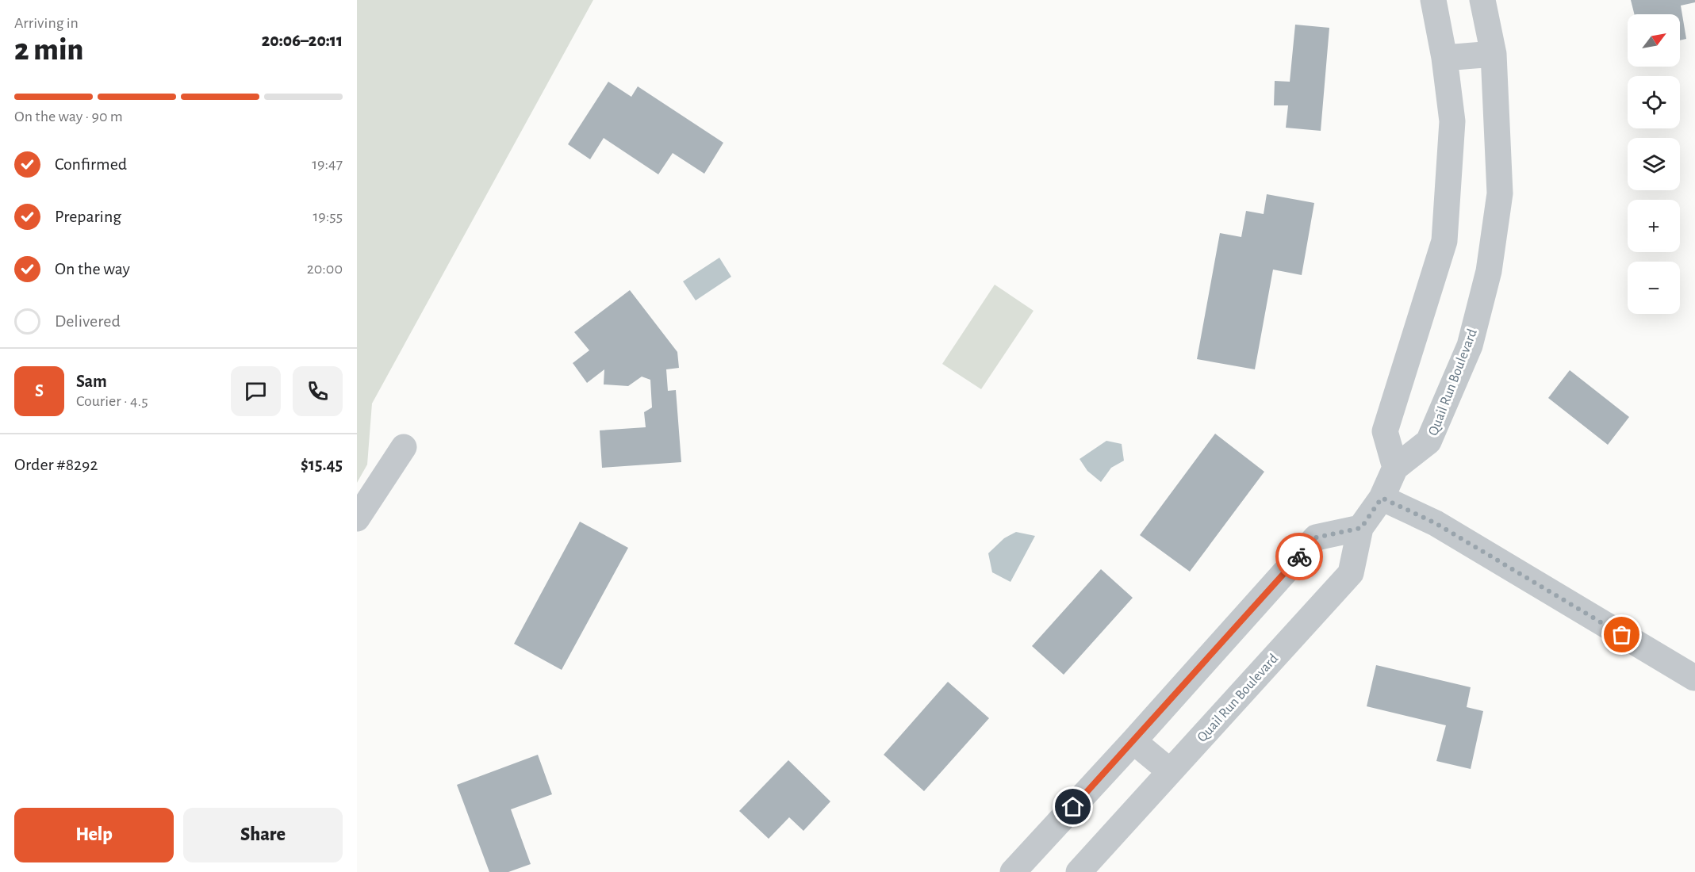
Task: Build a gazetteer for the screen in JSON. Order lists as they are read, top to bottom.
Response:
{
  "streets": {
    "street": ["Quail Run Boulevard"]
  },
  "north": "top right",
  "page": {
    "heading": ["2 min", "Arriving in", "20:06–20:11"],
    "panel": [
      "Sam",
      "Courier · 4.5",
      "Order #8292",
      "$15.45"
    ],
    "map_buttons": ["+", "−"],
    "bar": "On the way · 90 m",
    "list": [
      ["Confirmed", "19:47"],
      ["Preparing", "19:55"],
      ["On the way", "20:00"],
      "Delivered"
    ],
    "round": "S",
    "buttons": ["Help", "Share"]
  }
}
